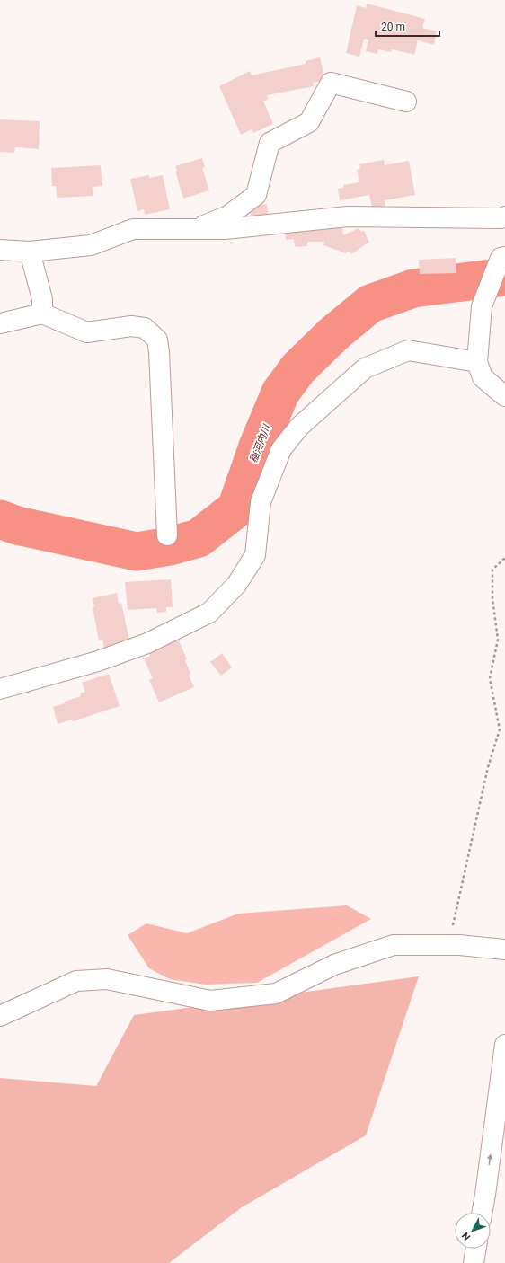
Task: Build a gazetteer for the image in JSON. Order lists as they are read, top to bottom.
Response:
{
  "water": ["稲河内川"],
  "scale_bar": "20 m",
  "north": "bottom left"
}
